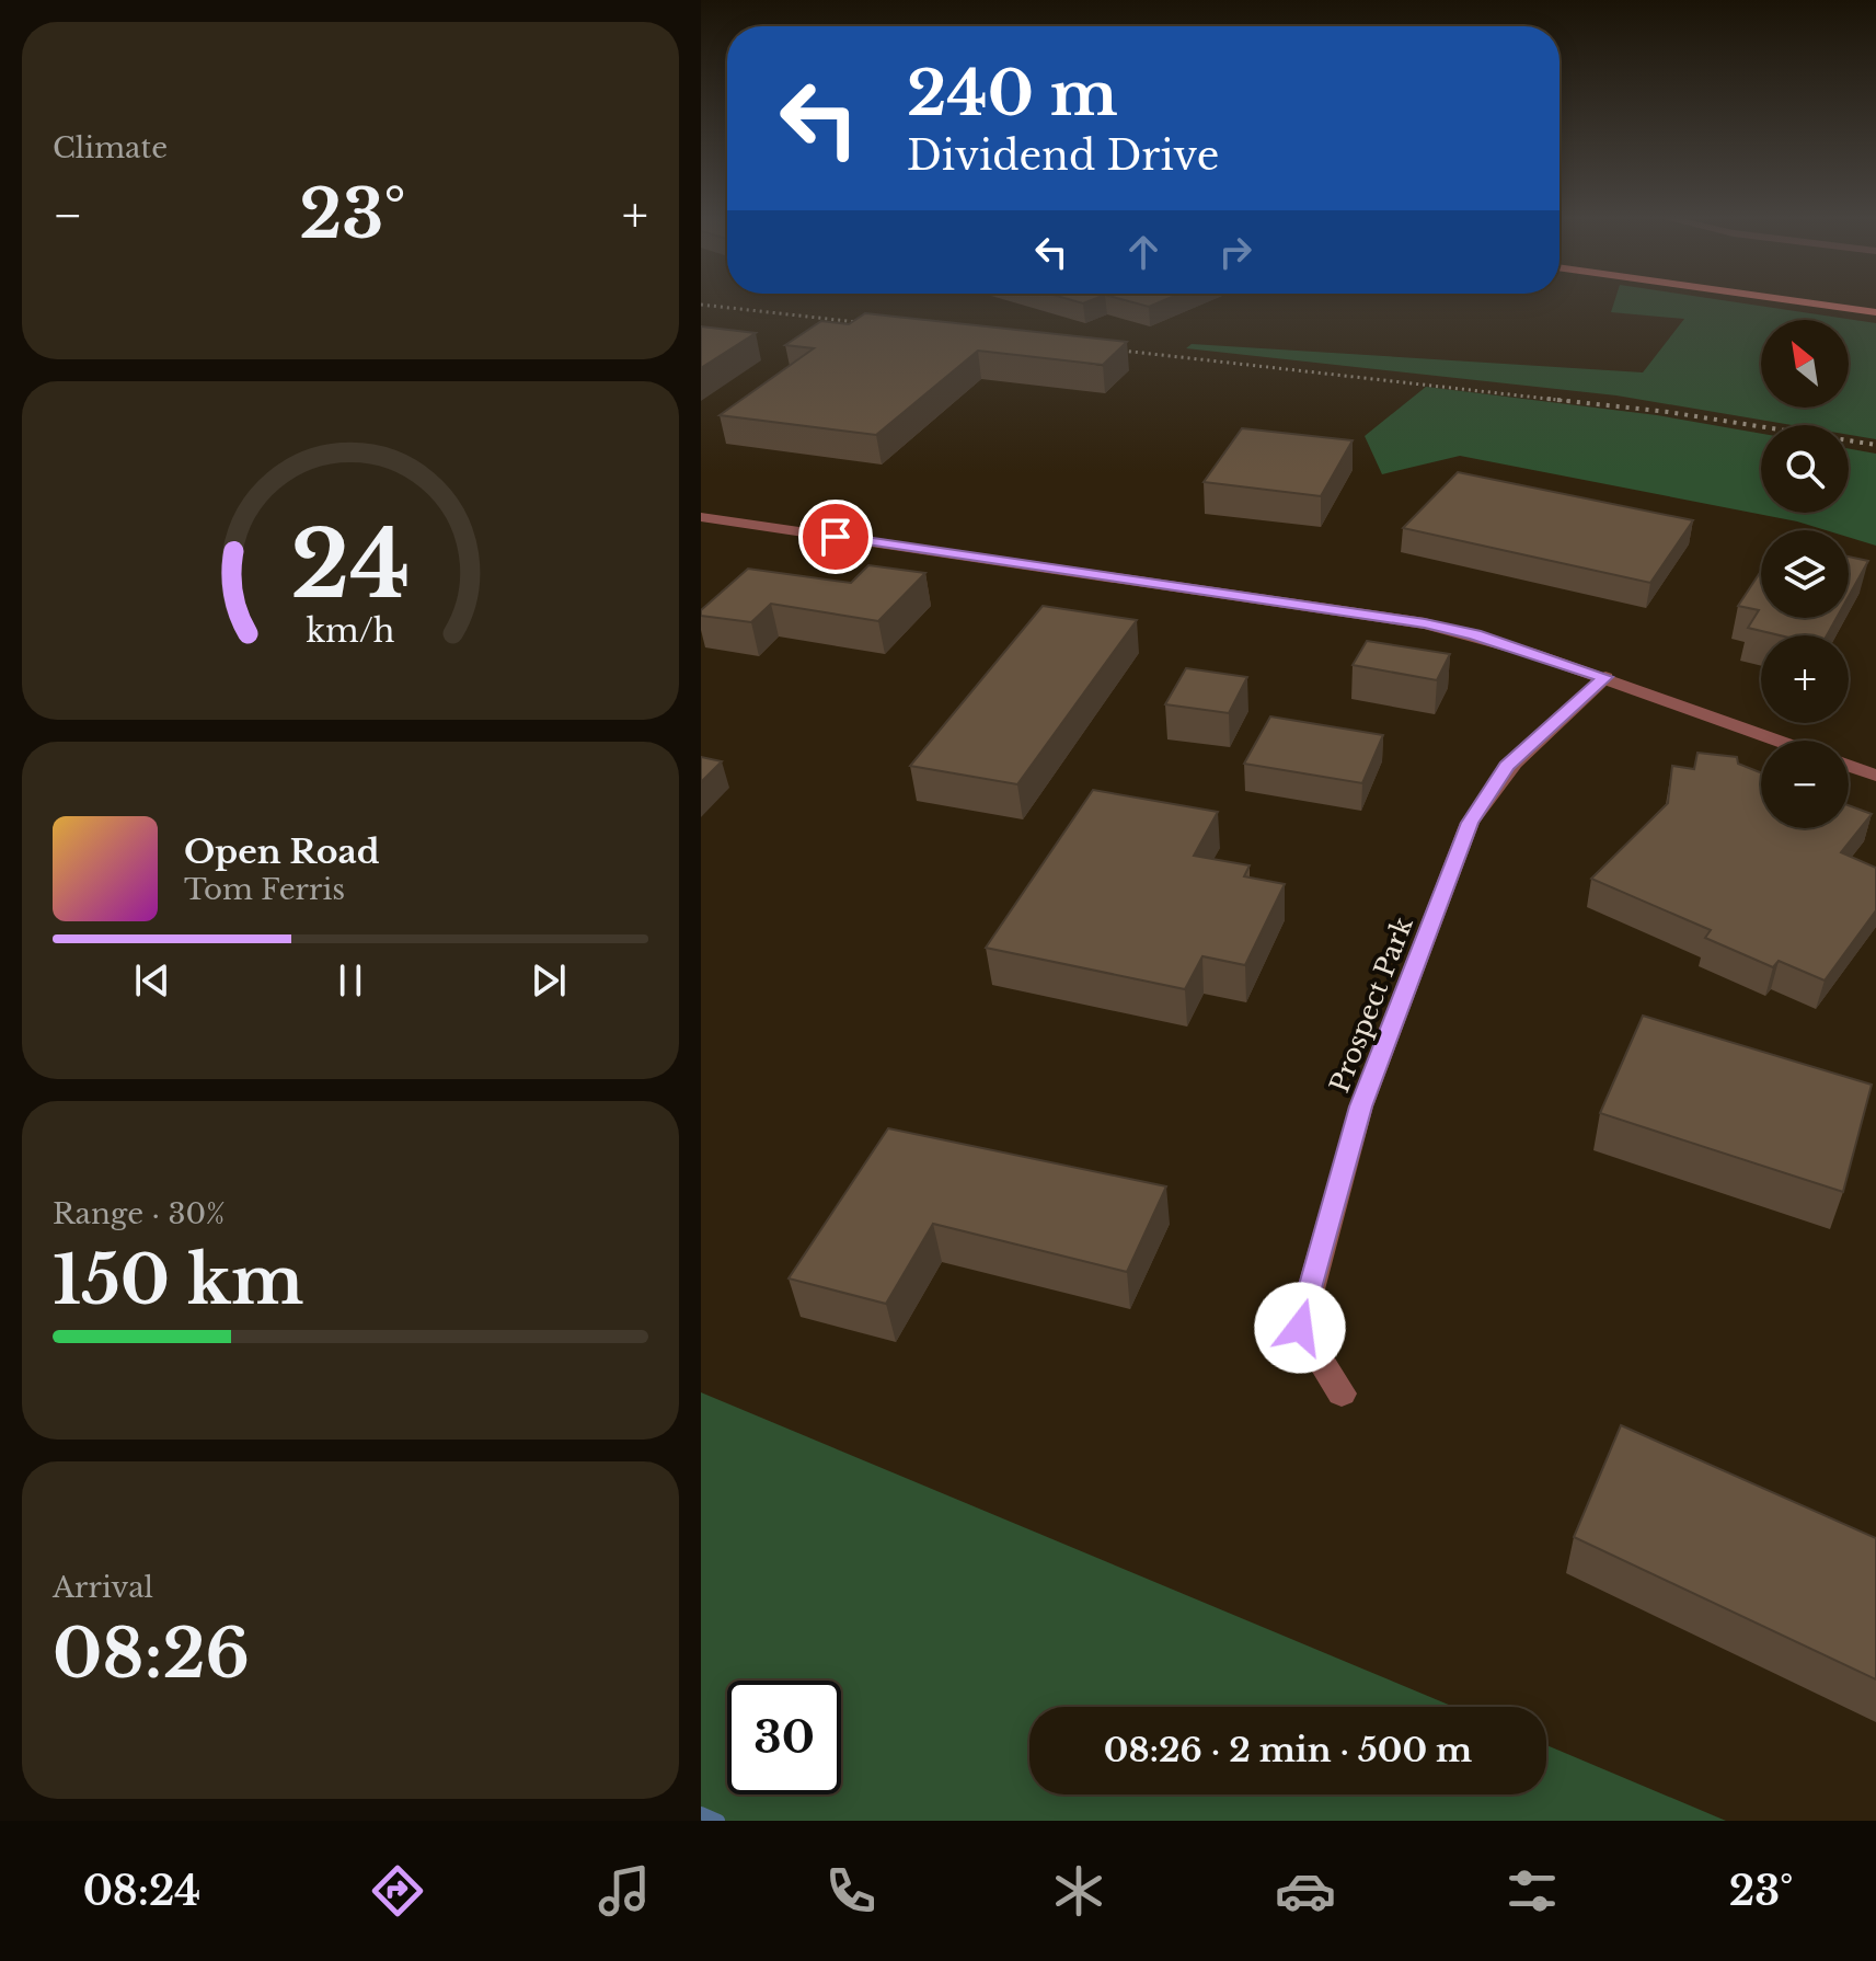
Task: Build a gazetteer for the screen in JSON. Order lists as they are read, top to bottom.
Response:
{
  "streets": {
    "street": ["Prospect Park"]
  },
  "north": "top left",
  "page": {
    "tile": [
      "Climate",
      ["Range · 30%", "150 km"],
      ["Arrival", "08:26"]
    ],
    "turn": ["240 m", "Dividend Drive"],
    "heat": ["−", "23°", "+"],
    "map_buttons": ["+", "−"],
    "song": ["Open Road", "Tom Ferris"],
    "limit": "30",
    "trip": "08:26 · 2 min · 500 m",
    "tabs": ["08:24", "23°"],
    "gauge": ["24", "km/h"]
  }
}
